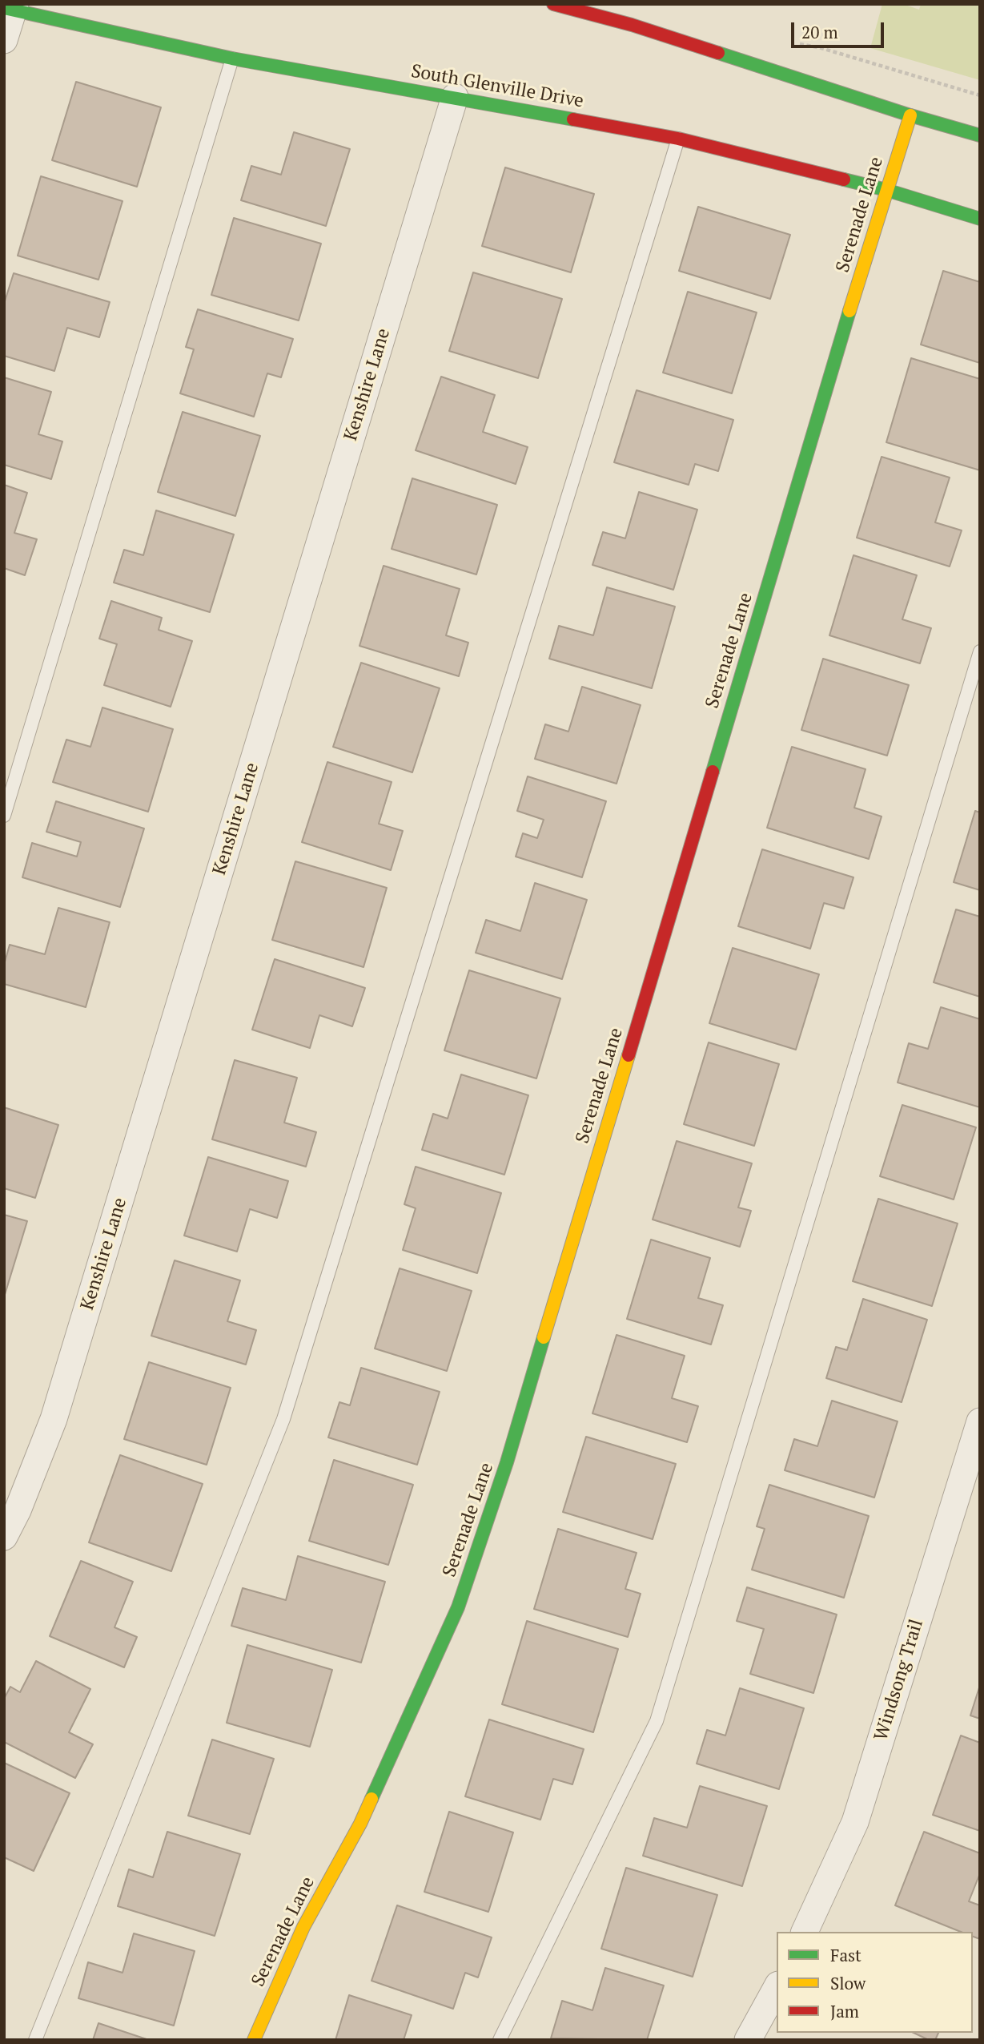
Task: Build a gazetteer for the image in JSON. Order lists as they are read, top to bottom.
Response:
{
  "streets": {
    "street": [
      "South Glenville Drive",
      "Serenade Lane",
      "Kenshire Lane",
      "Windsong Trail"
    ]
  },
  "crossings": [
    ["South Glenville Drive", "Serenade Lane"],
    ["South Glenville Drive", "Kenshire Lane"]
  ],
  "legend": ["Fast", "Slow", "Jam"],
  "scale_bar": "20 m"
}
